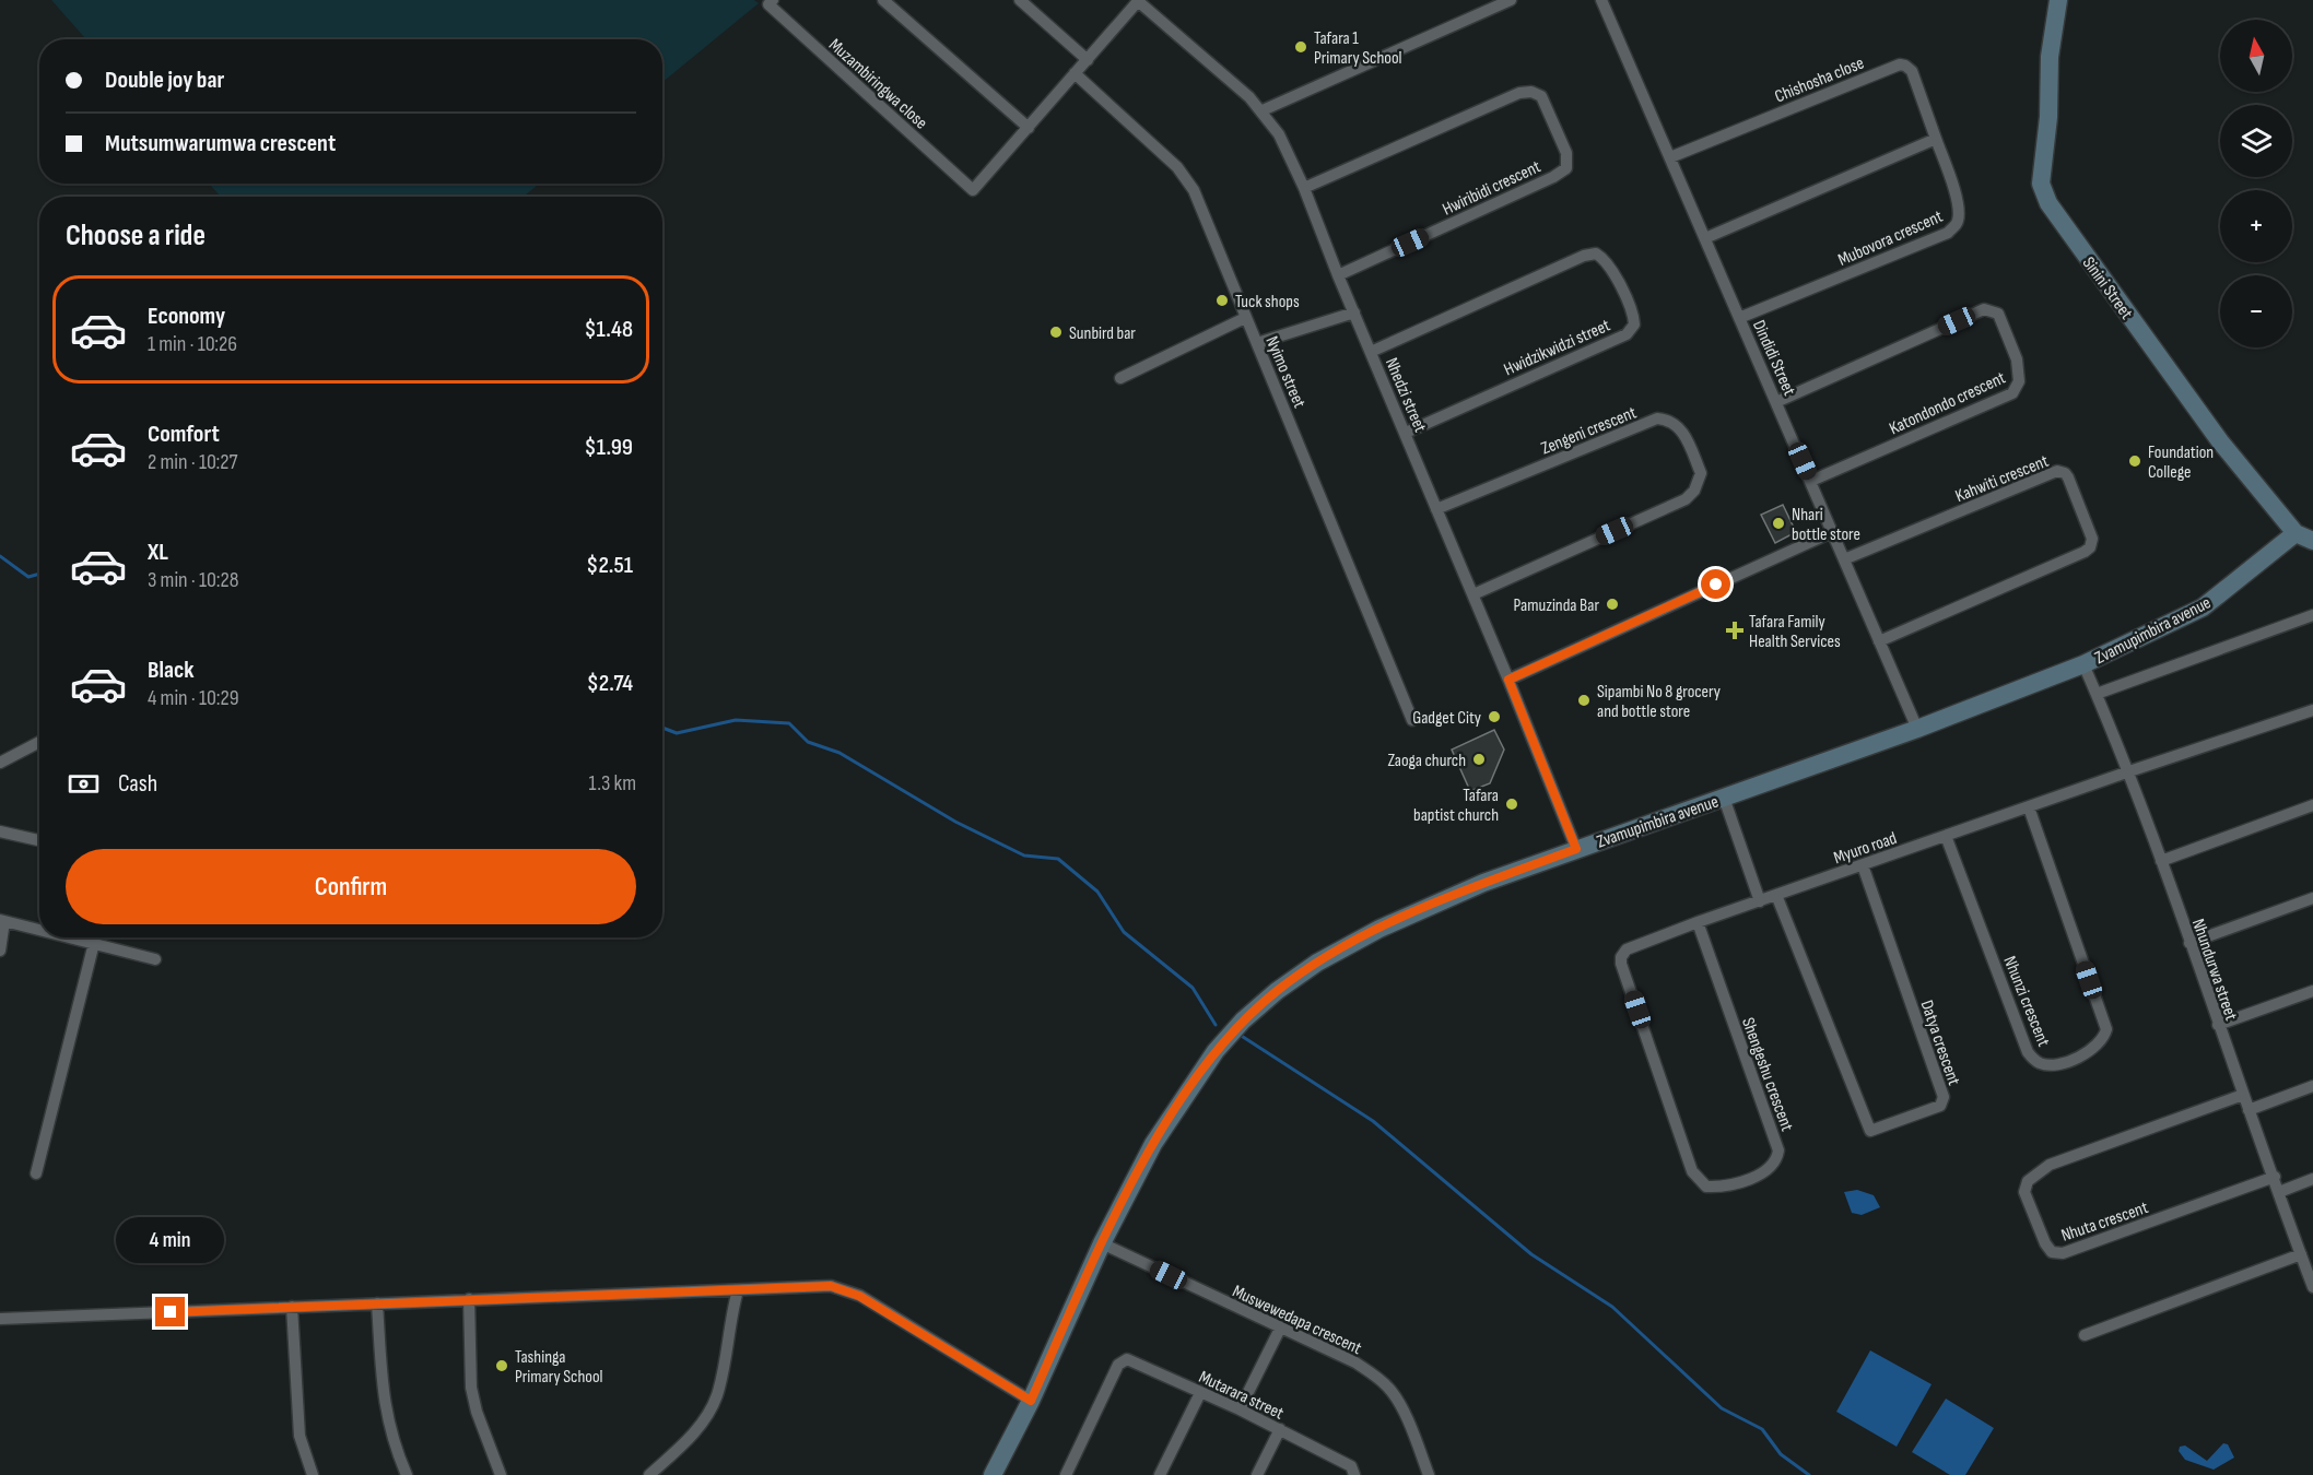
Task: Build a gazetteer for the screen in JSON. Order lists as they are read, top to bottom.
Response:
{
  "streets": {
    "street": [
      "Chishosha close",
      "Muzambiringwa close",
      "Hwiribidi crescent",
      "Mubovora crescent",
      "Sinini Street",
      "Hwidzikwidzi street",
      "Dindidi Street",
      "Nyimo street",
      "Nhedzi street",
      "Katondondo crescent",
      "Zengeni crescent",
      "Kahwiti crescent",
      "Zvamupimbira avenue",
      "Myuro road",
      "Nhundurwa street",
      "Nhunzi crescent",
      "Datya crescent",
      "Shengeshu crescent",
      "Nhuta crescent",
      "Muswewedapa crescent",
      "Mutarara street"
    ]
  },
  "crossings": [
    ["Chishosha close", "Mubovora crescent"],
    ["Chishosha close", "Dindidi Street"],
    ["Hwiribidi crescent", "Nhedzi street"],
    ["Mubovora crescent", "Dindidi Street"],
    ["Sinini Street", "Zvamupimbira avenue"],
    ["Hwidzikwidzi street", "Nhedzi street"],
    ["Dindidi Street", "Katondondo crescent"],
    ["Dindidi Street", "Kahwiti crescent"],
    ["Dindidi Street", "Zvamupimbira avenue"],
    ["Nhedzi street", "Zengeni crescent"],
    ["Nhedzi street", "Zvamupimbira avenue"],
    ["Zvamupimbira avenue", "Nhundurwa street"],
    ["Zvamupimbira avenue", "Muswewedapa crescent"],
    ["Myuro road", "Nhundurwa street"],
    ["Myuro road", "Nhunzi crescent"],
    ["Myuro road", "Datya crescent"],
    ["Myuro road", "Shengeshu crescent"],
    ["Nhundurwa street", "Nhuta crescent"]
  ],
  "places": {
    "other": [
      "Tafara 1 Primary School",
      "Tuck shops",
      "Sunbird bar",
      "Foundation College",
      "Nhari bottle store",
      "Pamuzinda Bar",
      "Sipambi No 8 grocery and bottle store",
      "Gadget City",
      "Zaoga church",
      "Tafara baptist church",
      "Tashinga Primary School"
    ],
    "health": ["Tafara Family Health Services"]
  },
  "north": "top",
  "page": {
    "map_buttons": ["+", "−"],
    "banner": ["Double joy bar", "Mutsumwarumwa crescent"],
    "heading": "Choose a ride",
    "list": [
      {
        "name": "Economy",
        "note": "1 min · 10:26",
        "value": "$1.48"
      },
      {
        "name": "Comfort",
        "note": "2 min · 10:27",
        "value": "$1.99"
      },
      {
        "name": "XL",
        "note": "3 min · 10:28",
        "value": "$2.51"
      },
      {
        "name": "Black",
        "note": "4 min · 10:29",
        "value": "$2.74"
      }
    ],
    "pay": ["Cash", "1.3 km"],
    "buttons": "Confirm",
    "bubble": "4 min"
  }
}
